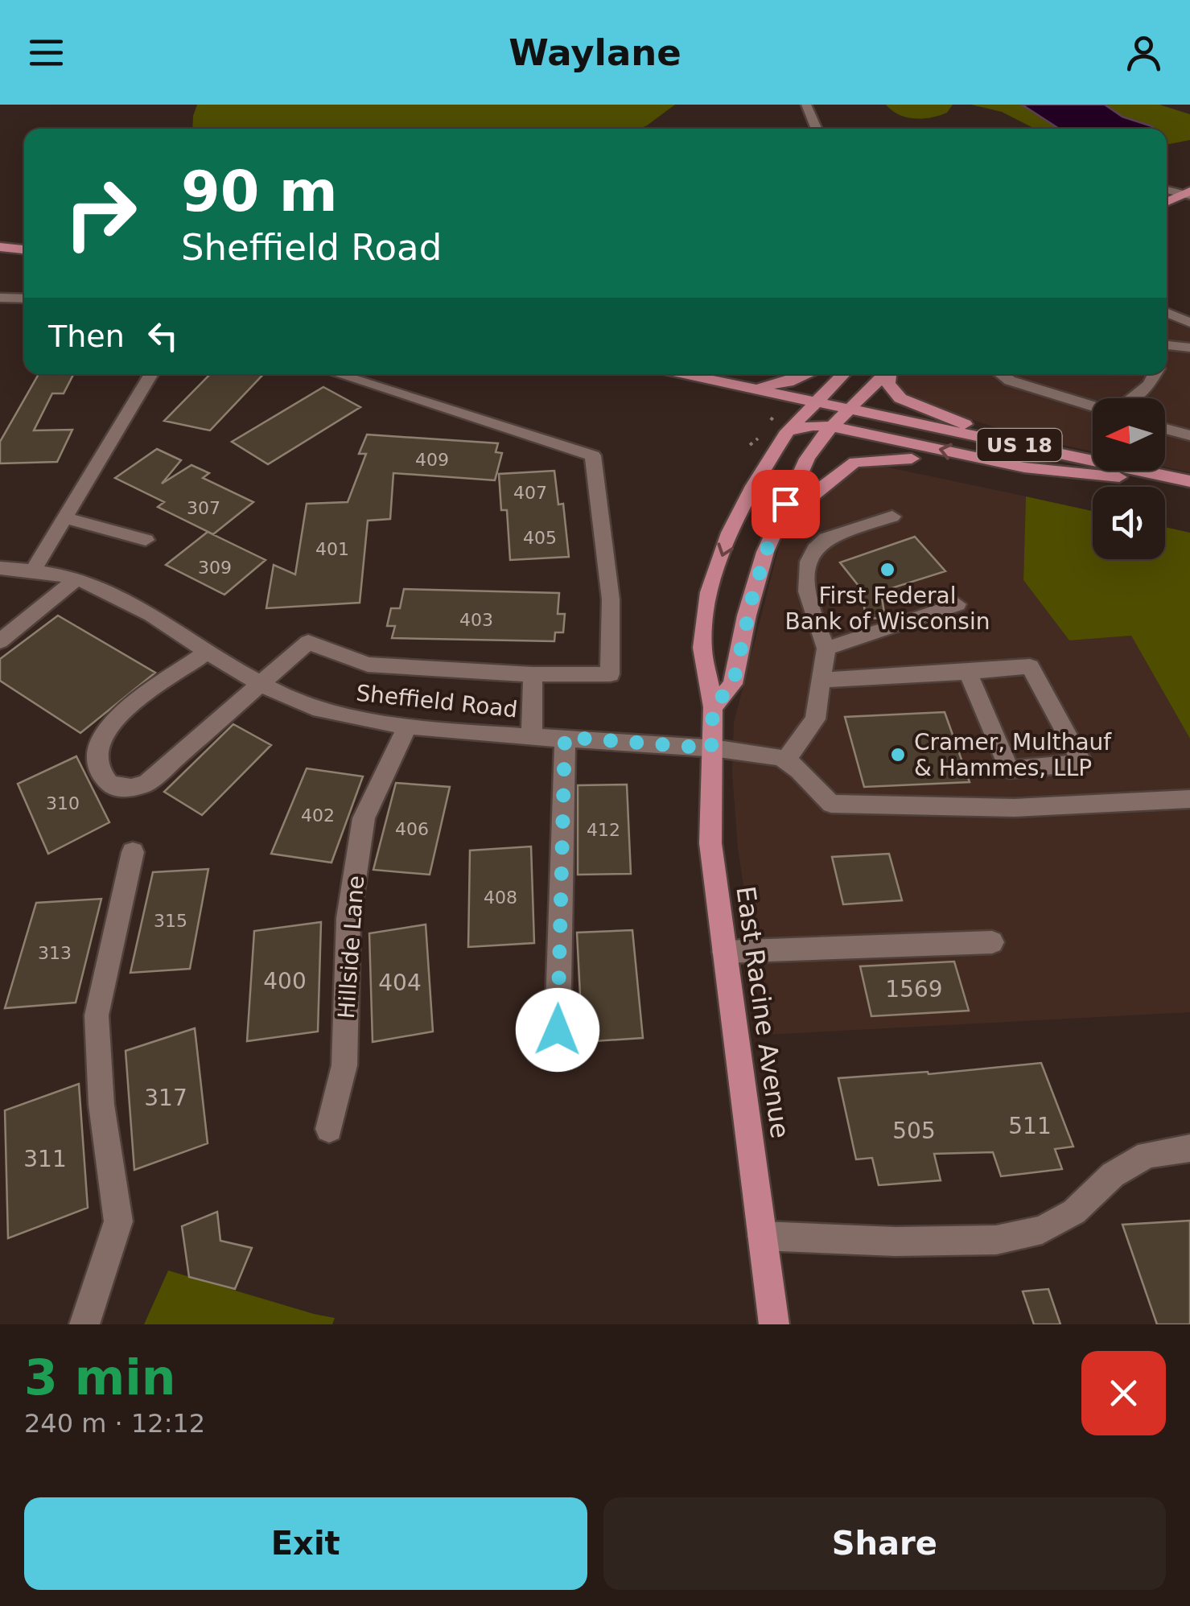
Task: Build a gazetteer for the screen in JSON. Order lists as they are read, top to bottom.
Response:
{
  "streets": {
    "main road": ["US 18", "East Racine Avenue"],
    "street": ["Sheffield Road", "Hillside Lane"]
  },
  "crossings": [
    ["US 18", "East Racine Avenue"],
    ["Sheffield Road", "Hillside Lane"],
    ["Sheffield Road", "East Racine Avenue"]
  ],
  "places": ["First Federal Bank of Wisconsin", "Cramer, Multhauf & Hammes, LLP"],
  "house_numbers": [
    "409",
    "407",
    "307",
    "405",
    "401",
    "309",
    "403",
    "310",
    "402",
    "406",
    "412",
    "408",
    "315",
    "313",
    "400",
    "404",
    "1569",
    "317",
    "511",
    "505",
    "311"
  ],
  "north": "left",
  "page": {
    "header": "Waylane",
    "turn": ["90 m", "Sheffield Road"],
    "then": "Then",
    "heading": ["3 min", "240 m · 12:12"],
    "buttons": ["Exit", "Share"]
  }
}
